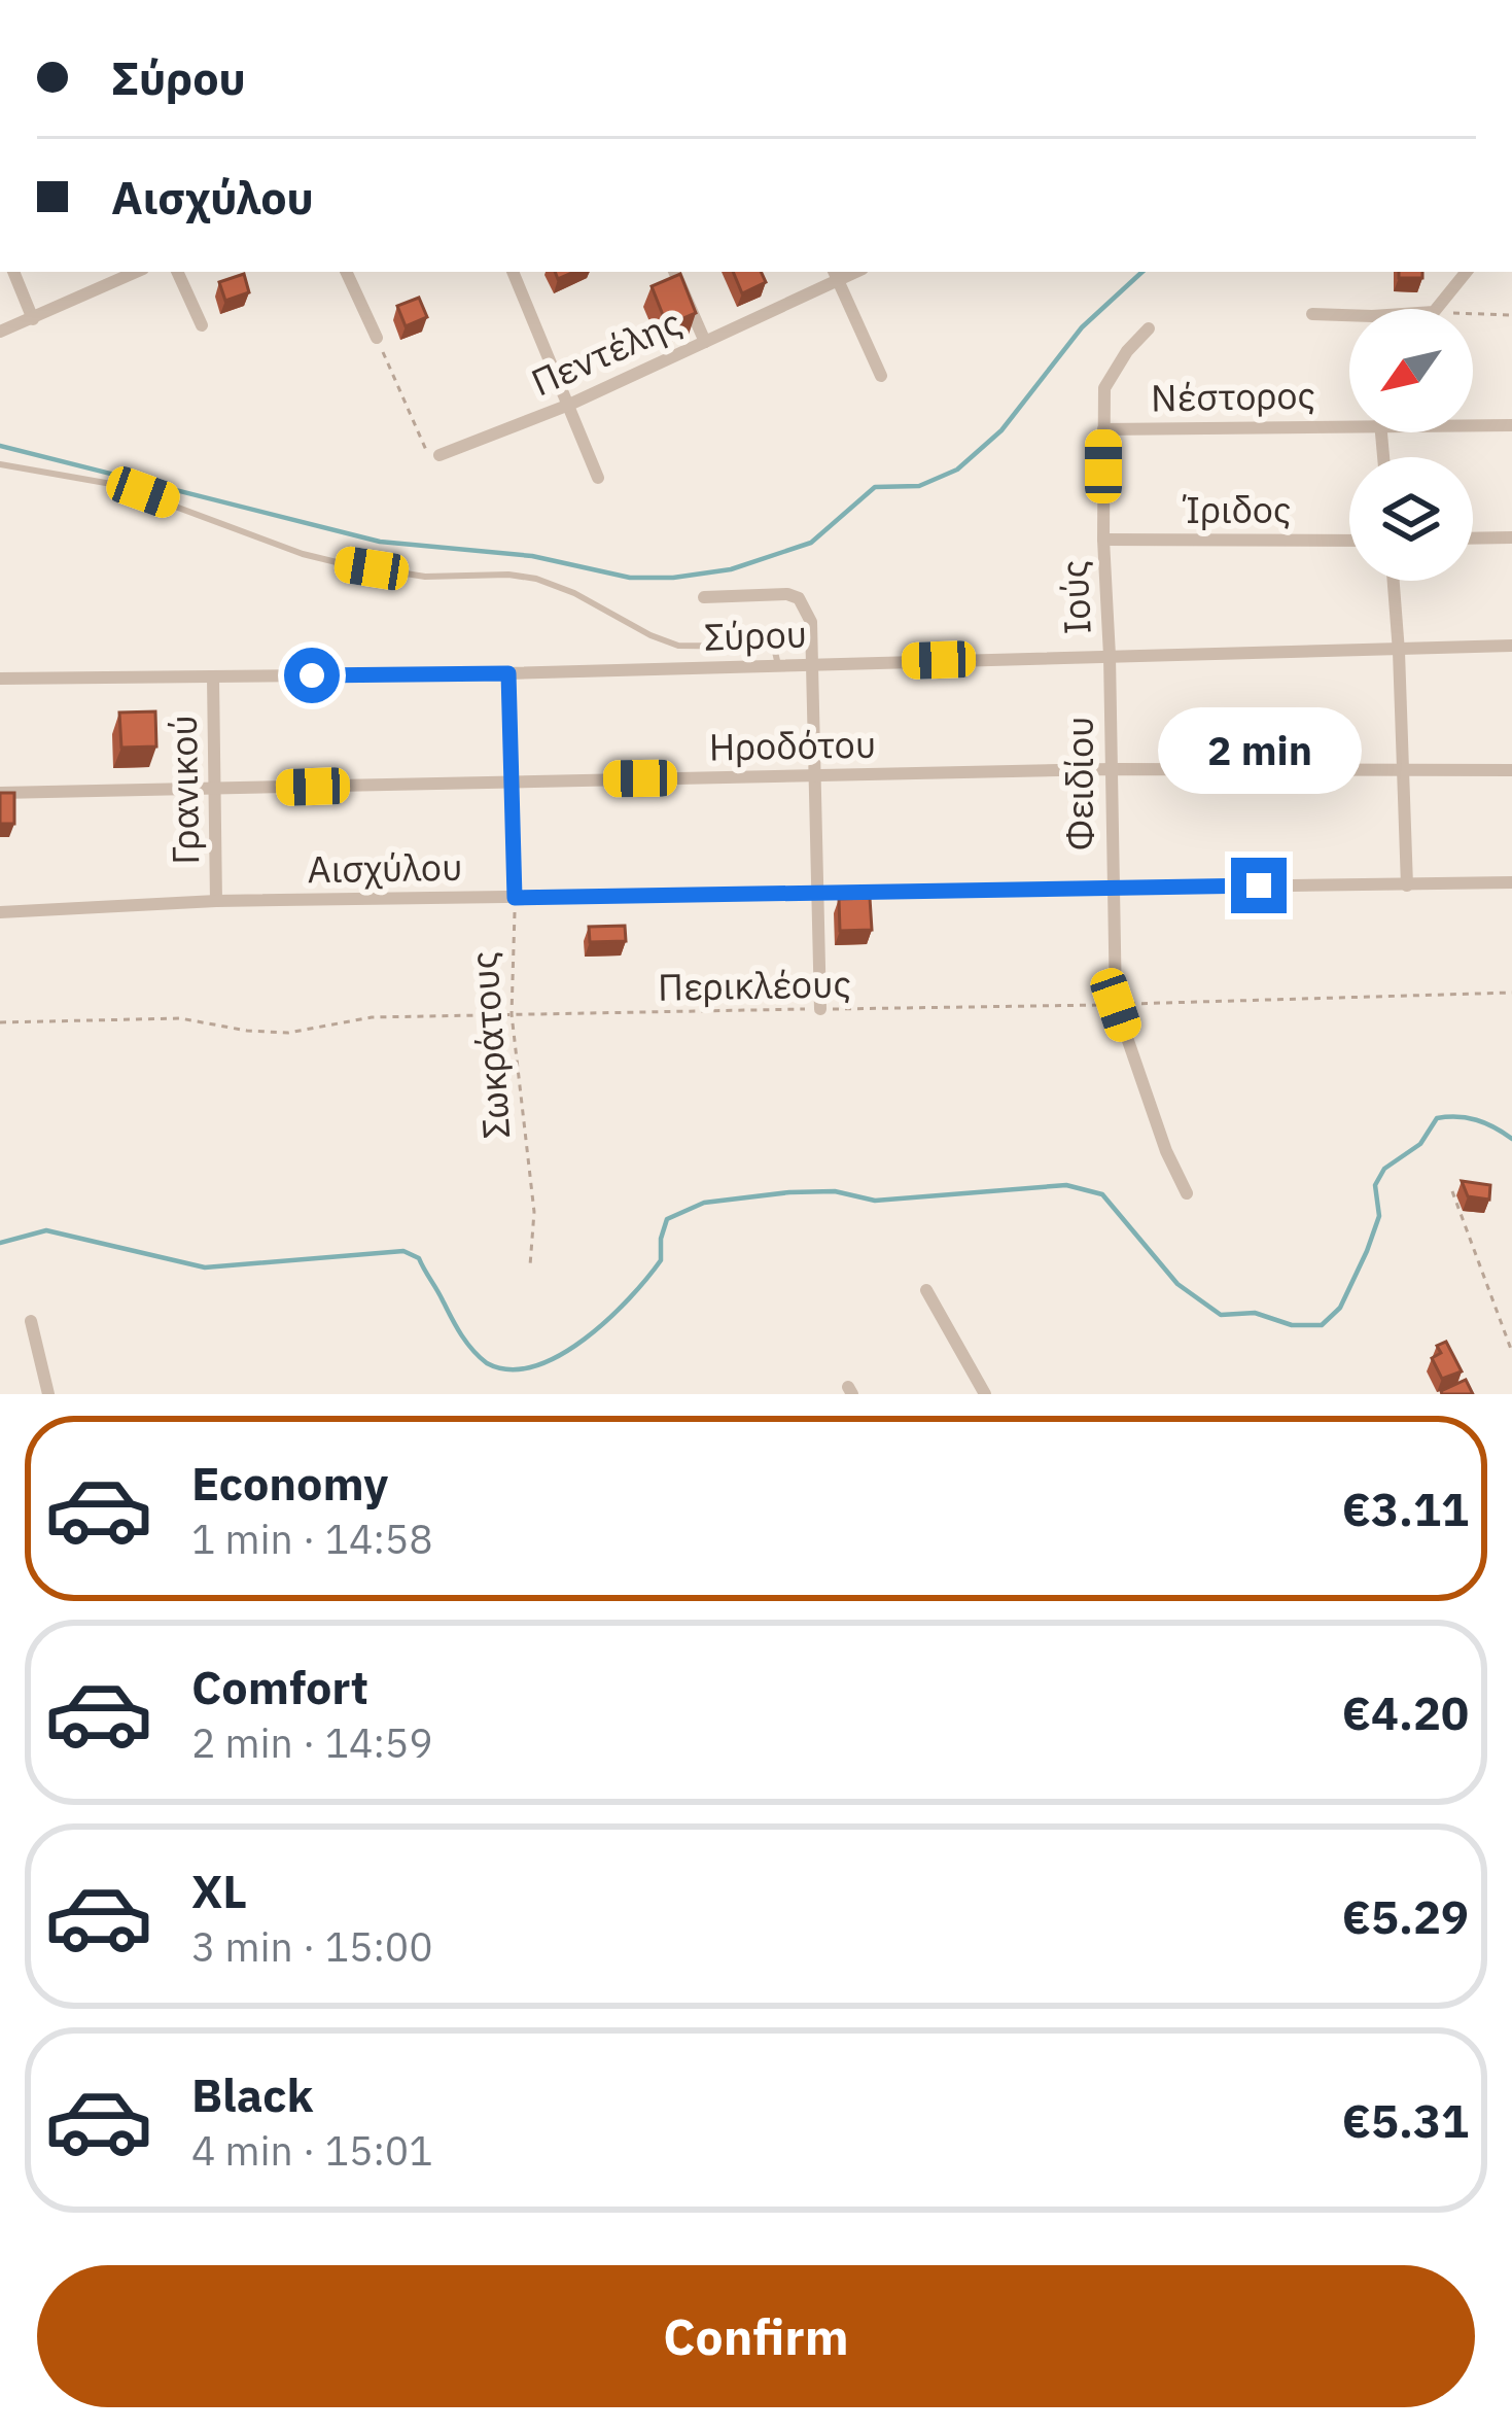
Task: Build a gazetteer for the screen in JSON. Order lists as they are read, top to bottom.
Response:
{
  "streets": {
    "street": [
      "Πεντέλης",
      "Νέστορος",
      "Ίριδος",
      "Ιούς",
      "Σύρου",
      "Ηροδότου",
      "Φειδίου",
      "Γρανικού",
      "Αισχύλου",
      "Σωκράτους"
    ],
    "path": ["Περικλέους"]
  },
  "crossings": [
    ["Νέστορος", "Ιούς"],
    ["Ίριδος", "Ιούς"],
    ["Ιούς", "Σύρου"],
    ["Ιούς", "Φειδίου"],
    ["Σύρου", "Φειδίου"],
    ["Σύρου", "Γρανικού"],
    ["Σύρου", "Σωκράτους"],
    ["Ηροδότου", "Φειδίου"],
    ["Ηροδότου", "Γρανικού"],
    ["Ηροδότου", "Σωκράτους"],
    ["Φειδίου", "Αισχύλου"],
    ["Φειδίου", "Περικλέους"],
    ["Γρανικού", "Αισχύλου"],
    ["Αισχύλου", "Σωκράτους"],
    ["Περικλέους", "Σωκράτους"]
  ],
  "north": "bottom left",
  "page": {
    "banner": ["Σύρου", "Αισχύλου"],
    "bubble": "2 min",
    "list": [
      {
        "name": "Economy",
        "note": "1 min · 14:58",
        "value": "€3.11"
      },
      {
        "name": "Comfort",
        "note": "2 min · 14:59",
        "value": "€4.20"
      },
      {
        "name": "XL",
        "note": "3 min · 15:00",
        "value": "€5.29"
      },
      {
        "name": "Black",
        "note": "4 min · 15:01",
        "value": "€5.31"
      }
    ],
    "buttons": "Confirm"
  }
}
